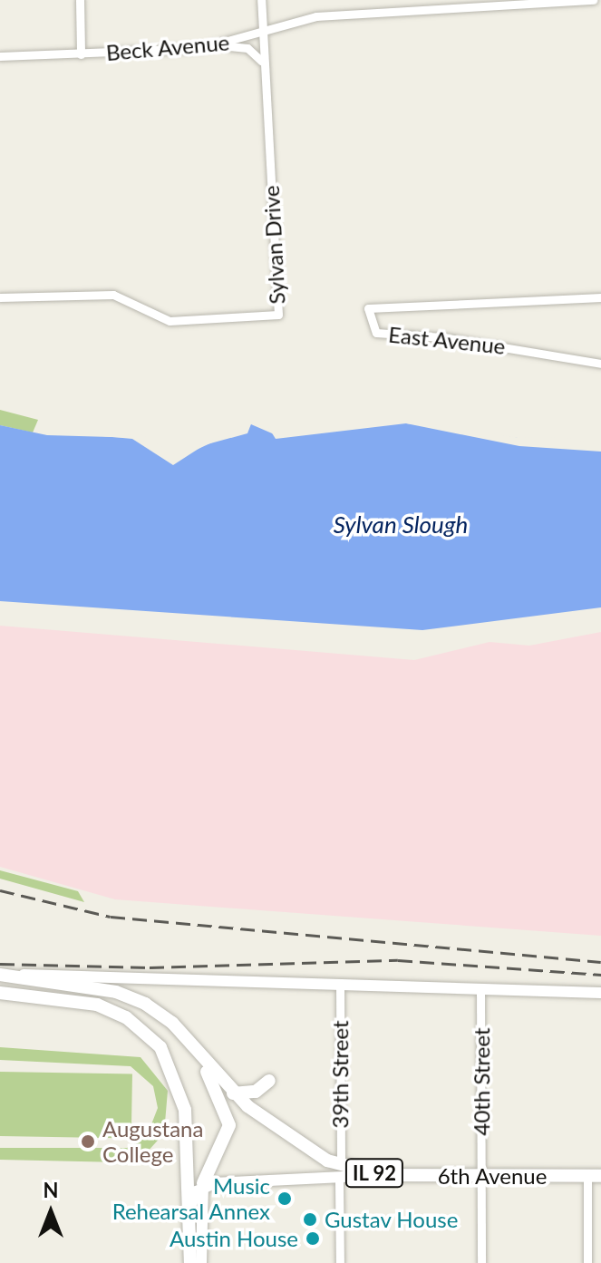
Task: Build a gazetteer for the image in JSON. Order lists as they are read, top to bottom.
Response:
{
  "streets": {
    "main road": ["IL 92", "6th Avenue"],
    "street": [
      "Beck Avenue",
      "Sylvan Drive",
      "East Avenue",
      "39th Street",
      "40th Street"
    ]
  },
  "crossings": [
    ["Beck Avenue", "Sylvan Drive"],
    ["39th Street", "6th Avenue"],
    ["40th Street", "6th Avenue"],
    ["IL 92", "6th Avenue"]
  ],
  "water": ["Sylvan Slough"],
  "places": [
    "Augustana College",
    "Music Rehearsal Annex",
    "Gustav House",
    "Austin House"
  ],
  "north": "top"
}
